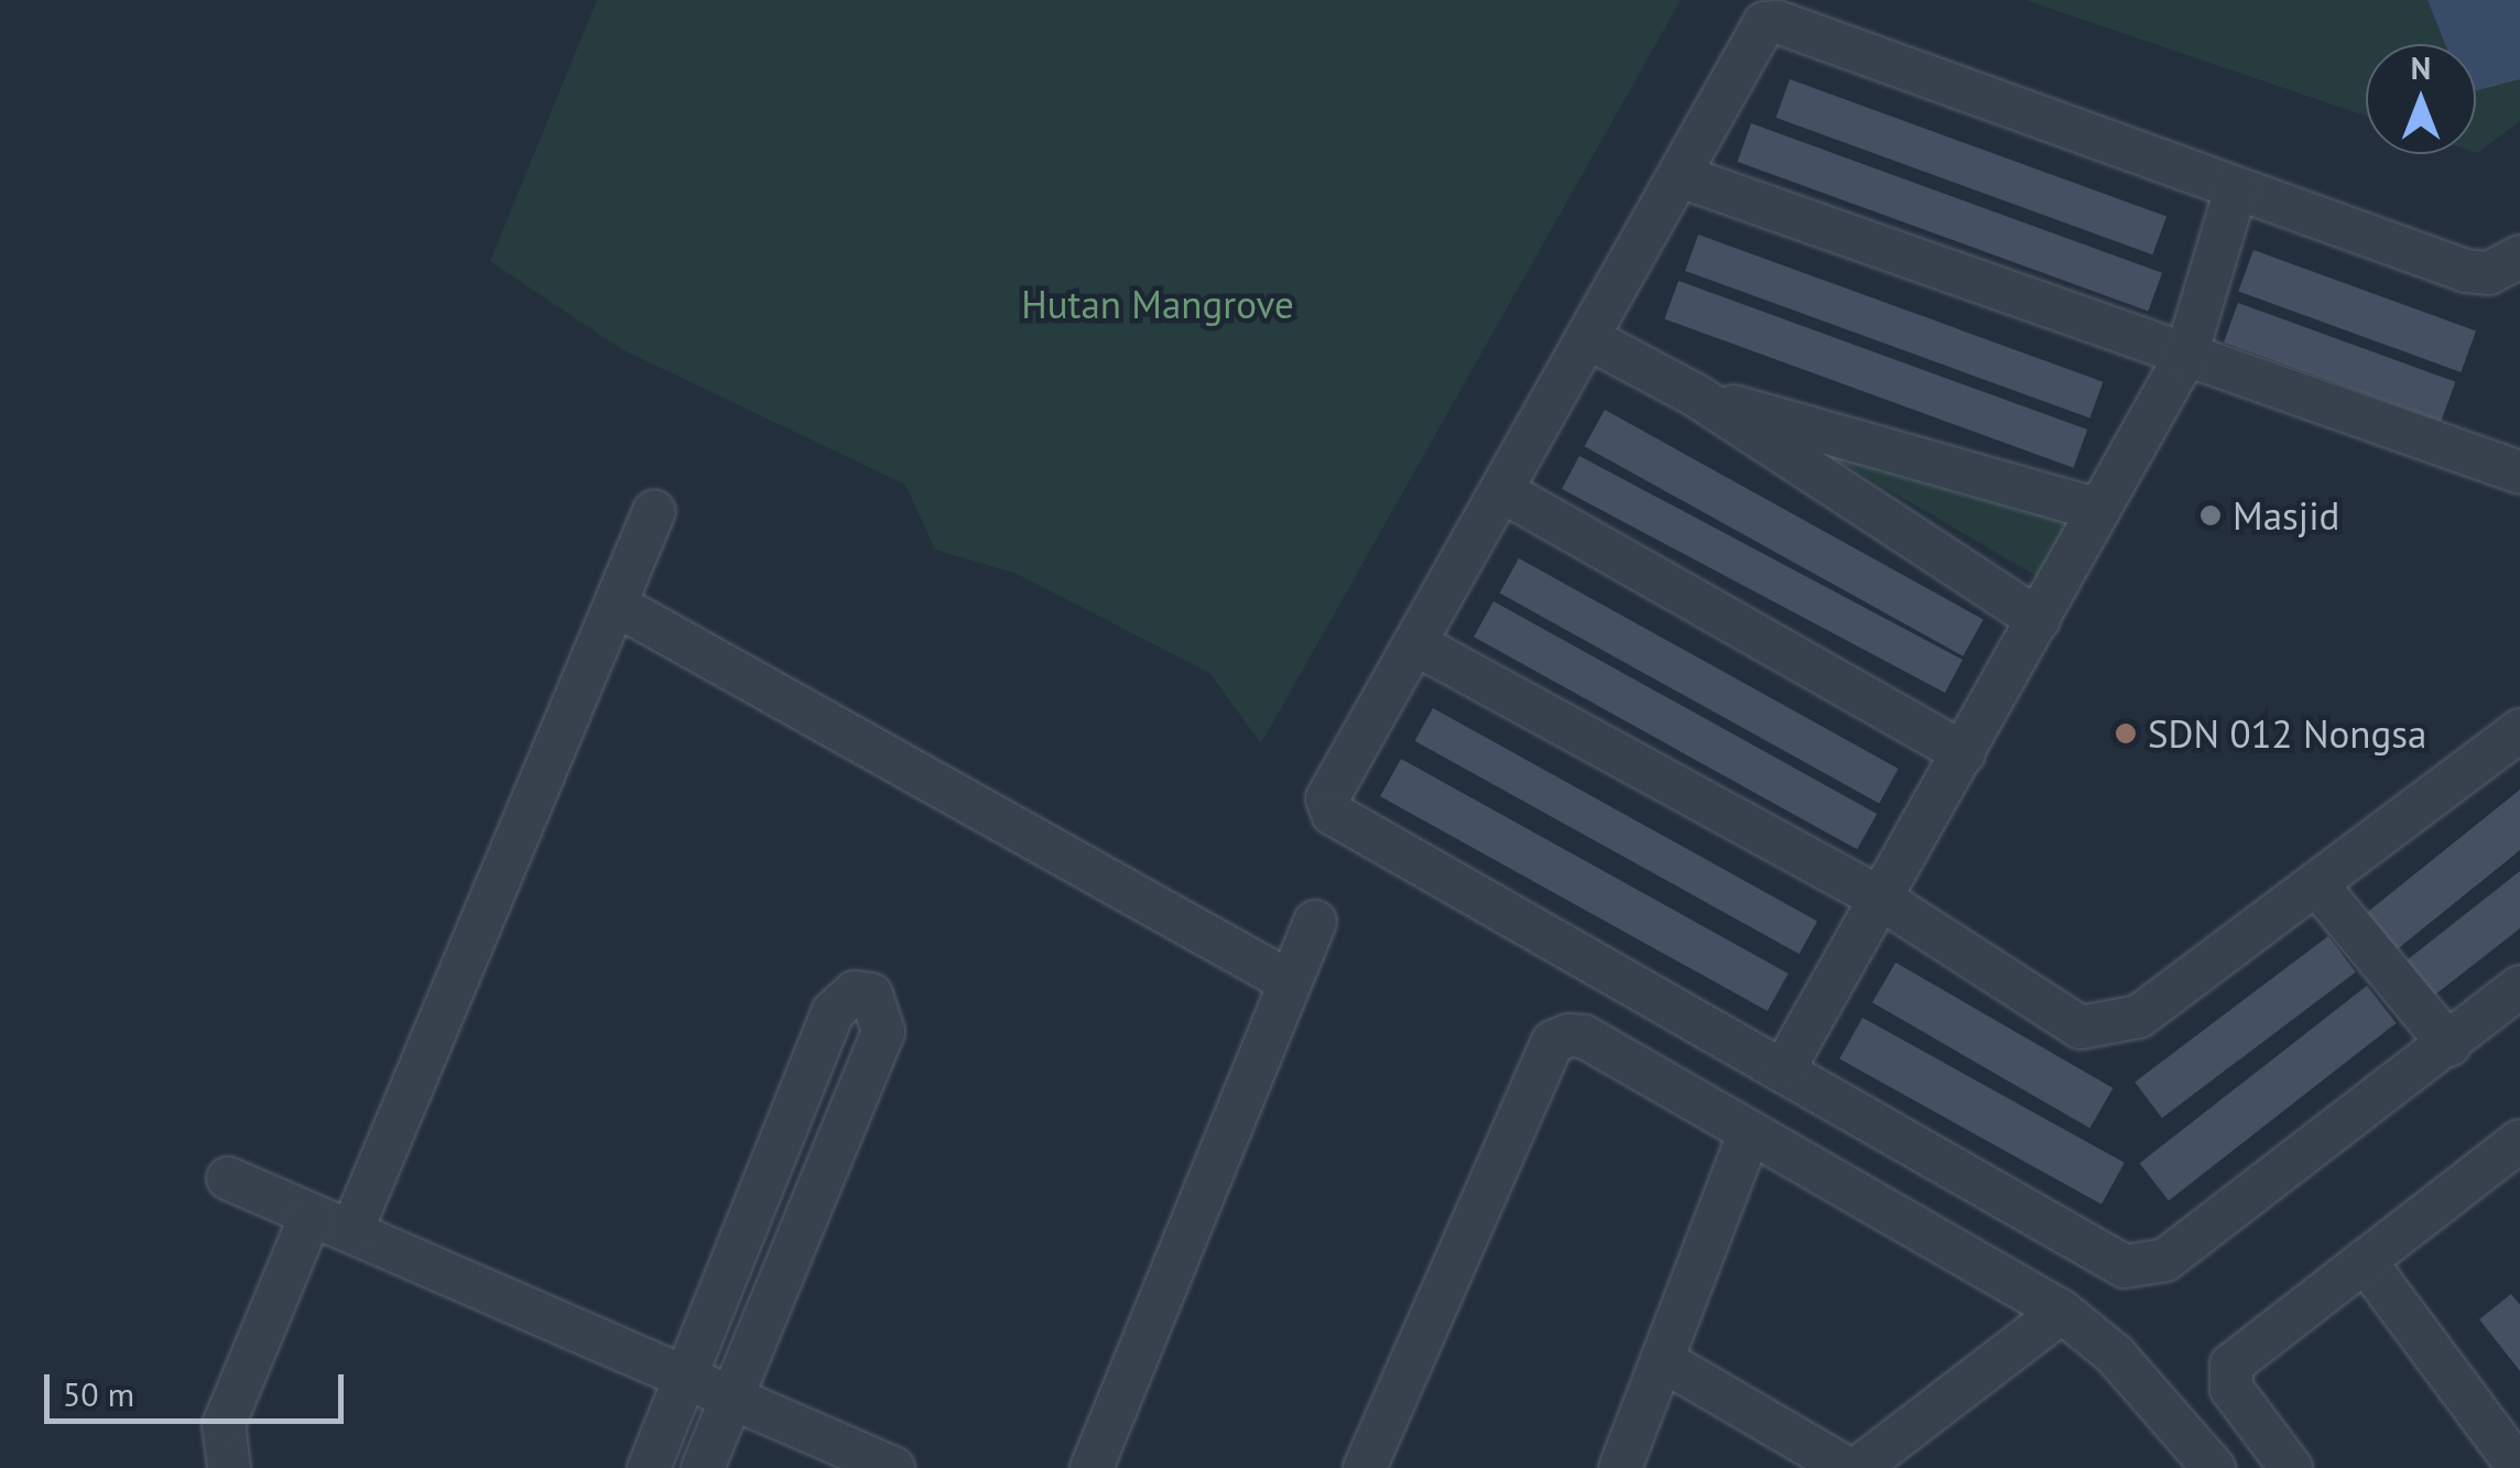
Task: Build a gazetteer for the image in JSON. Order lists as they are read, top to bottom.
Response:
{
  "parks": ["Hutan Mangrove"],
  "places": ["Masjid", "SDN 012 Nongsa"],
  "scale_bar": "50 m",
  "north": "top"
}
